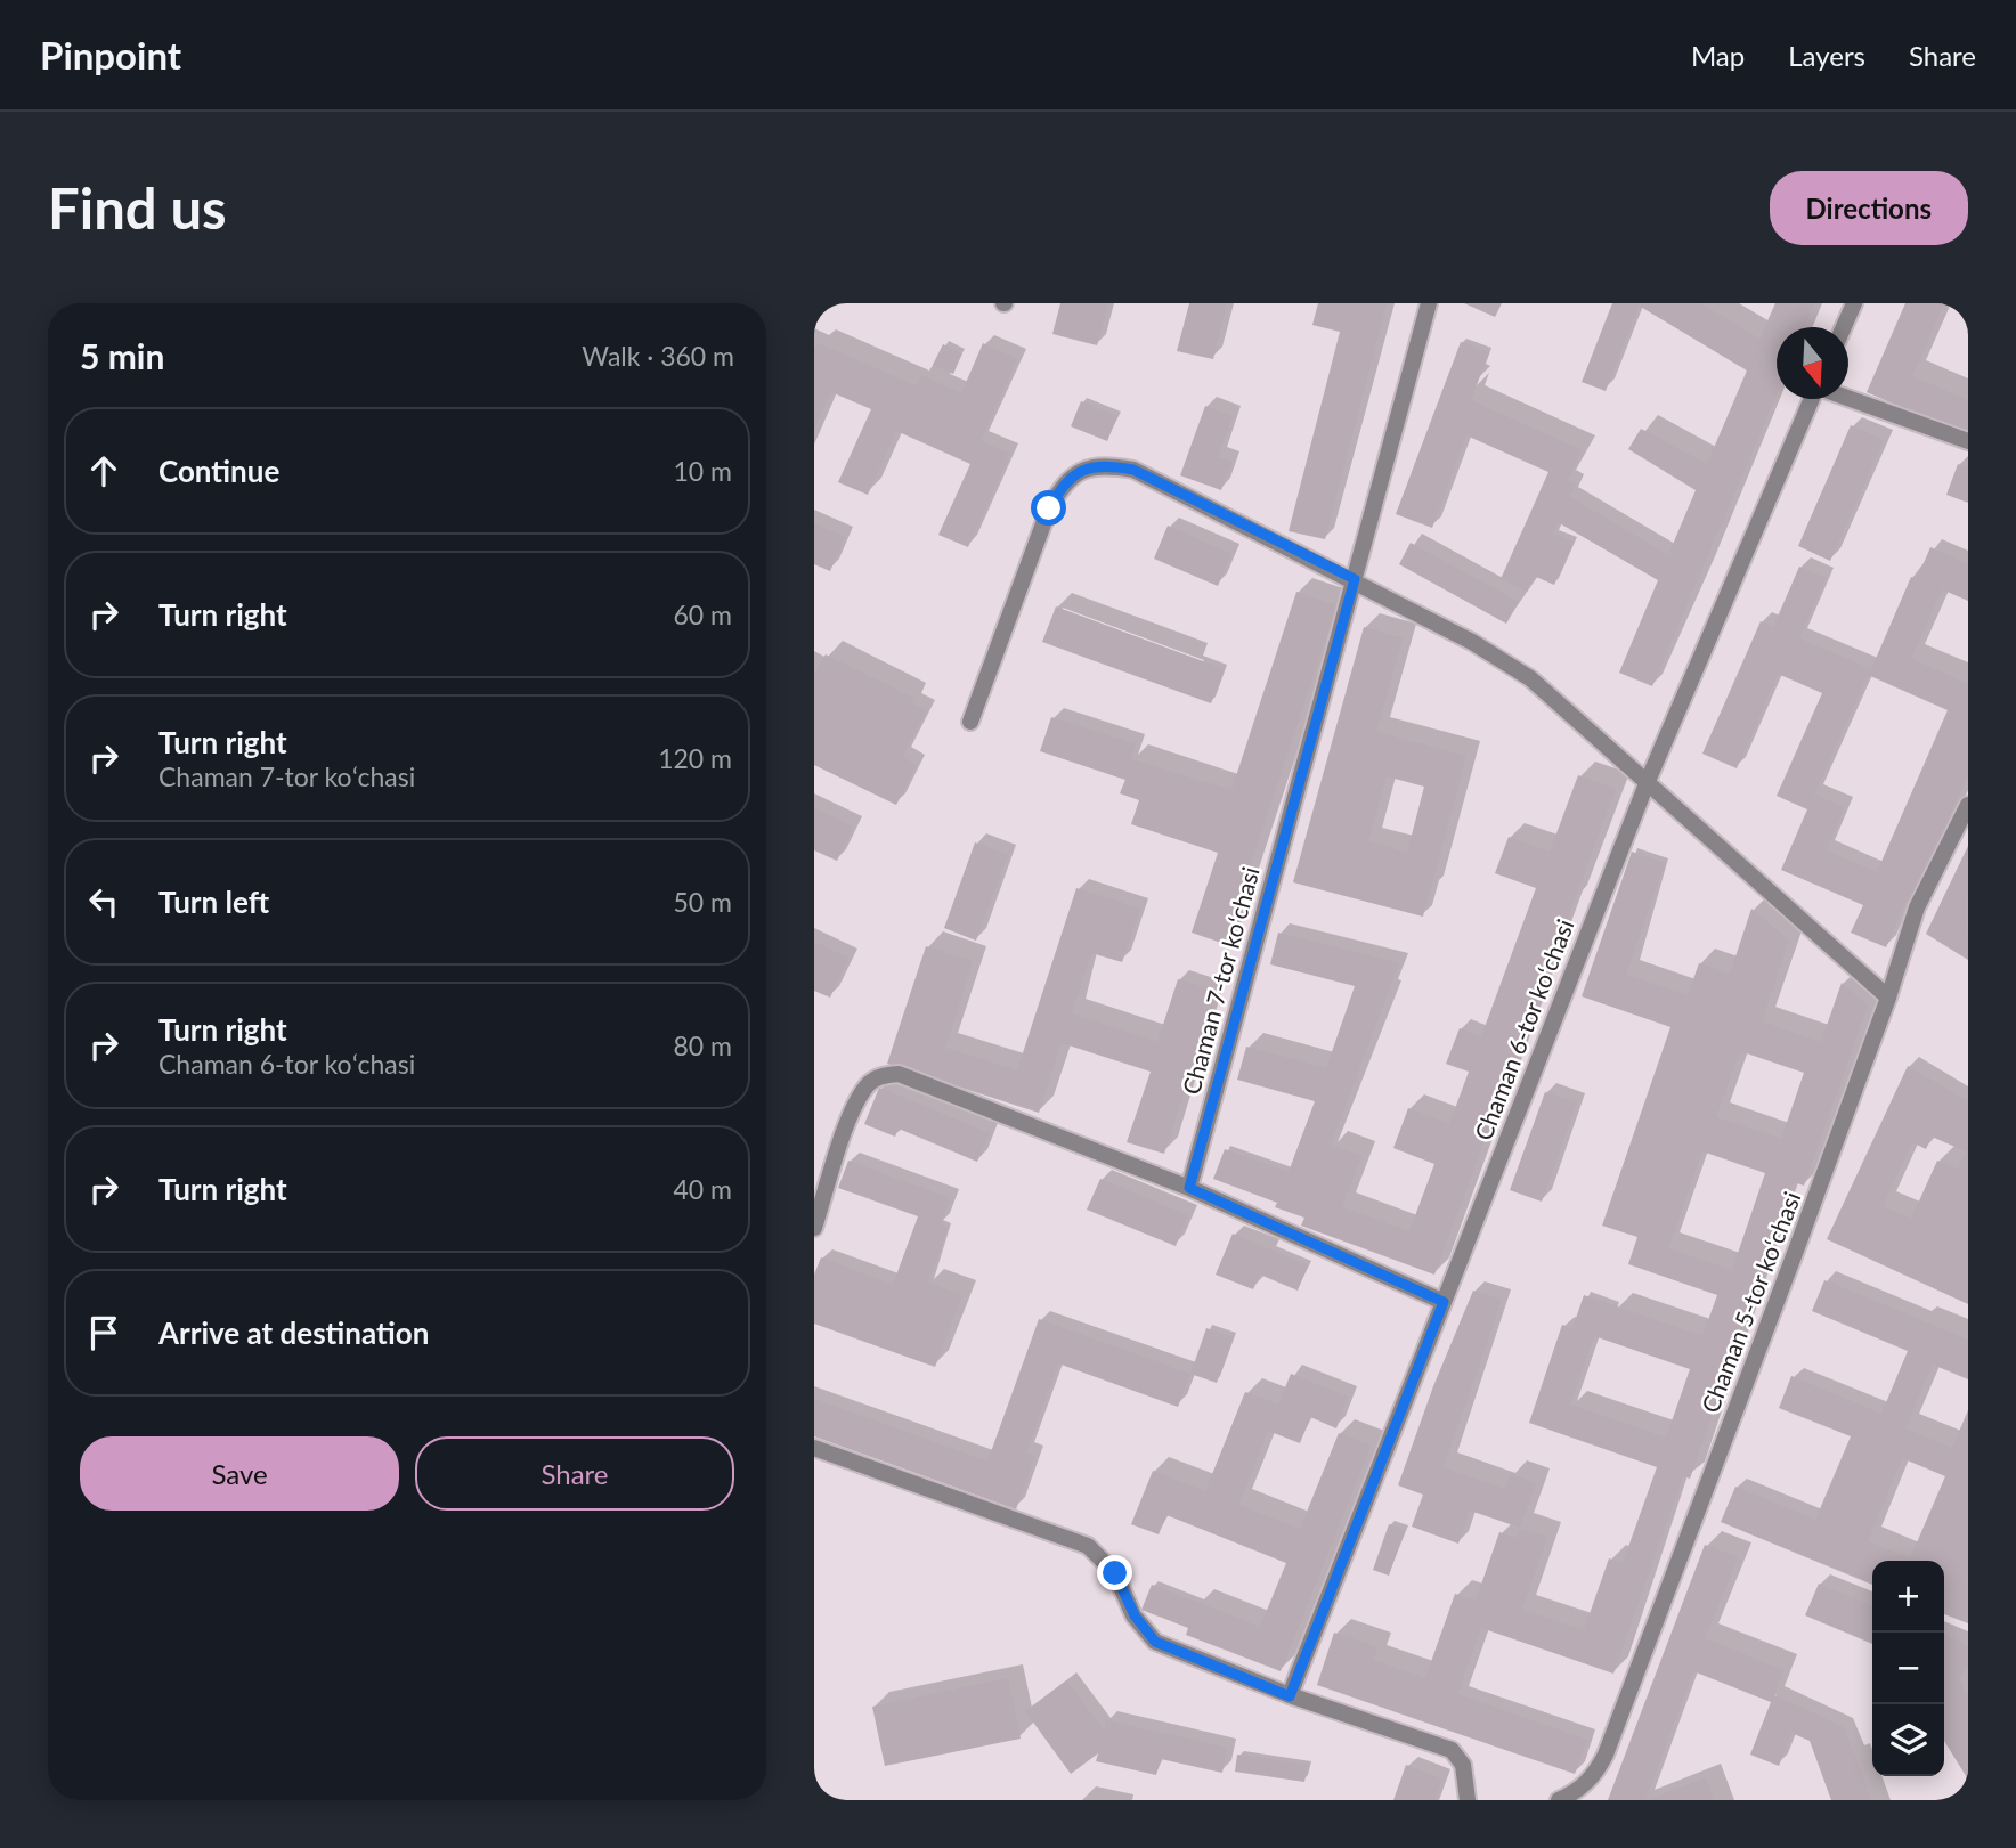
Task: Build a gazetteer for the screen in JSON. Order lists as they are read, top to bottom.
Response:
{
  "streets": {
    "street": ["Chaman 7-tor koʻchasi", "Chaman 6-tor koʻchasi", "Chaman 5-tor koʻchasi"]
  },
  "north": "bottom",
  "page": {
    "header": "Pinpoint",
    "nav": ["Map", "Layers", "Share"],
    "buttons": [
      "Directions",
      ["Save", "Share"]
    ],
    "title": "Find us",
    "heading": ["5 min", "Walk · 360 m"],
    "list": [
      ["Continue", "10 m"],
      ["Turn right", "60 m"],
      ["Turn right", "Chaman 7-tor koʻchasi", "120 m"],
      ["Turn left", "50 m"],
      ["Turn right", "Chaman 6-tor koʻchasi", "80 m"],
      ["Turn right", "40 m"],
      "Arrive at destination"
    ],
    "map_buttons": ["+", "−"]
  }
}
